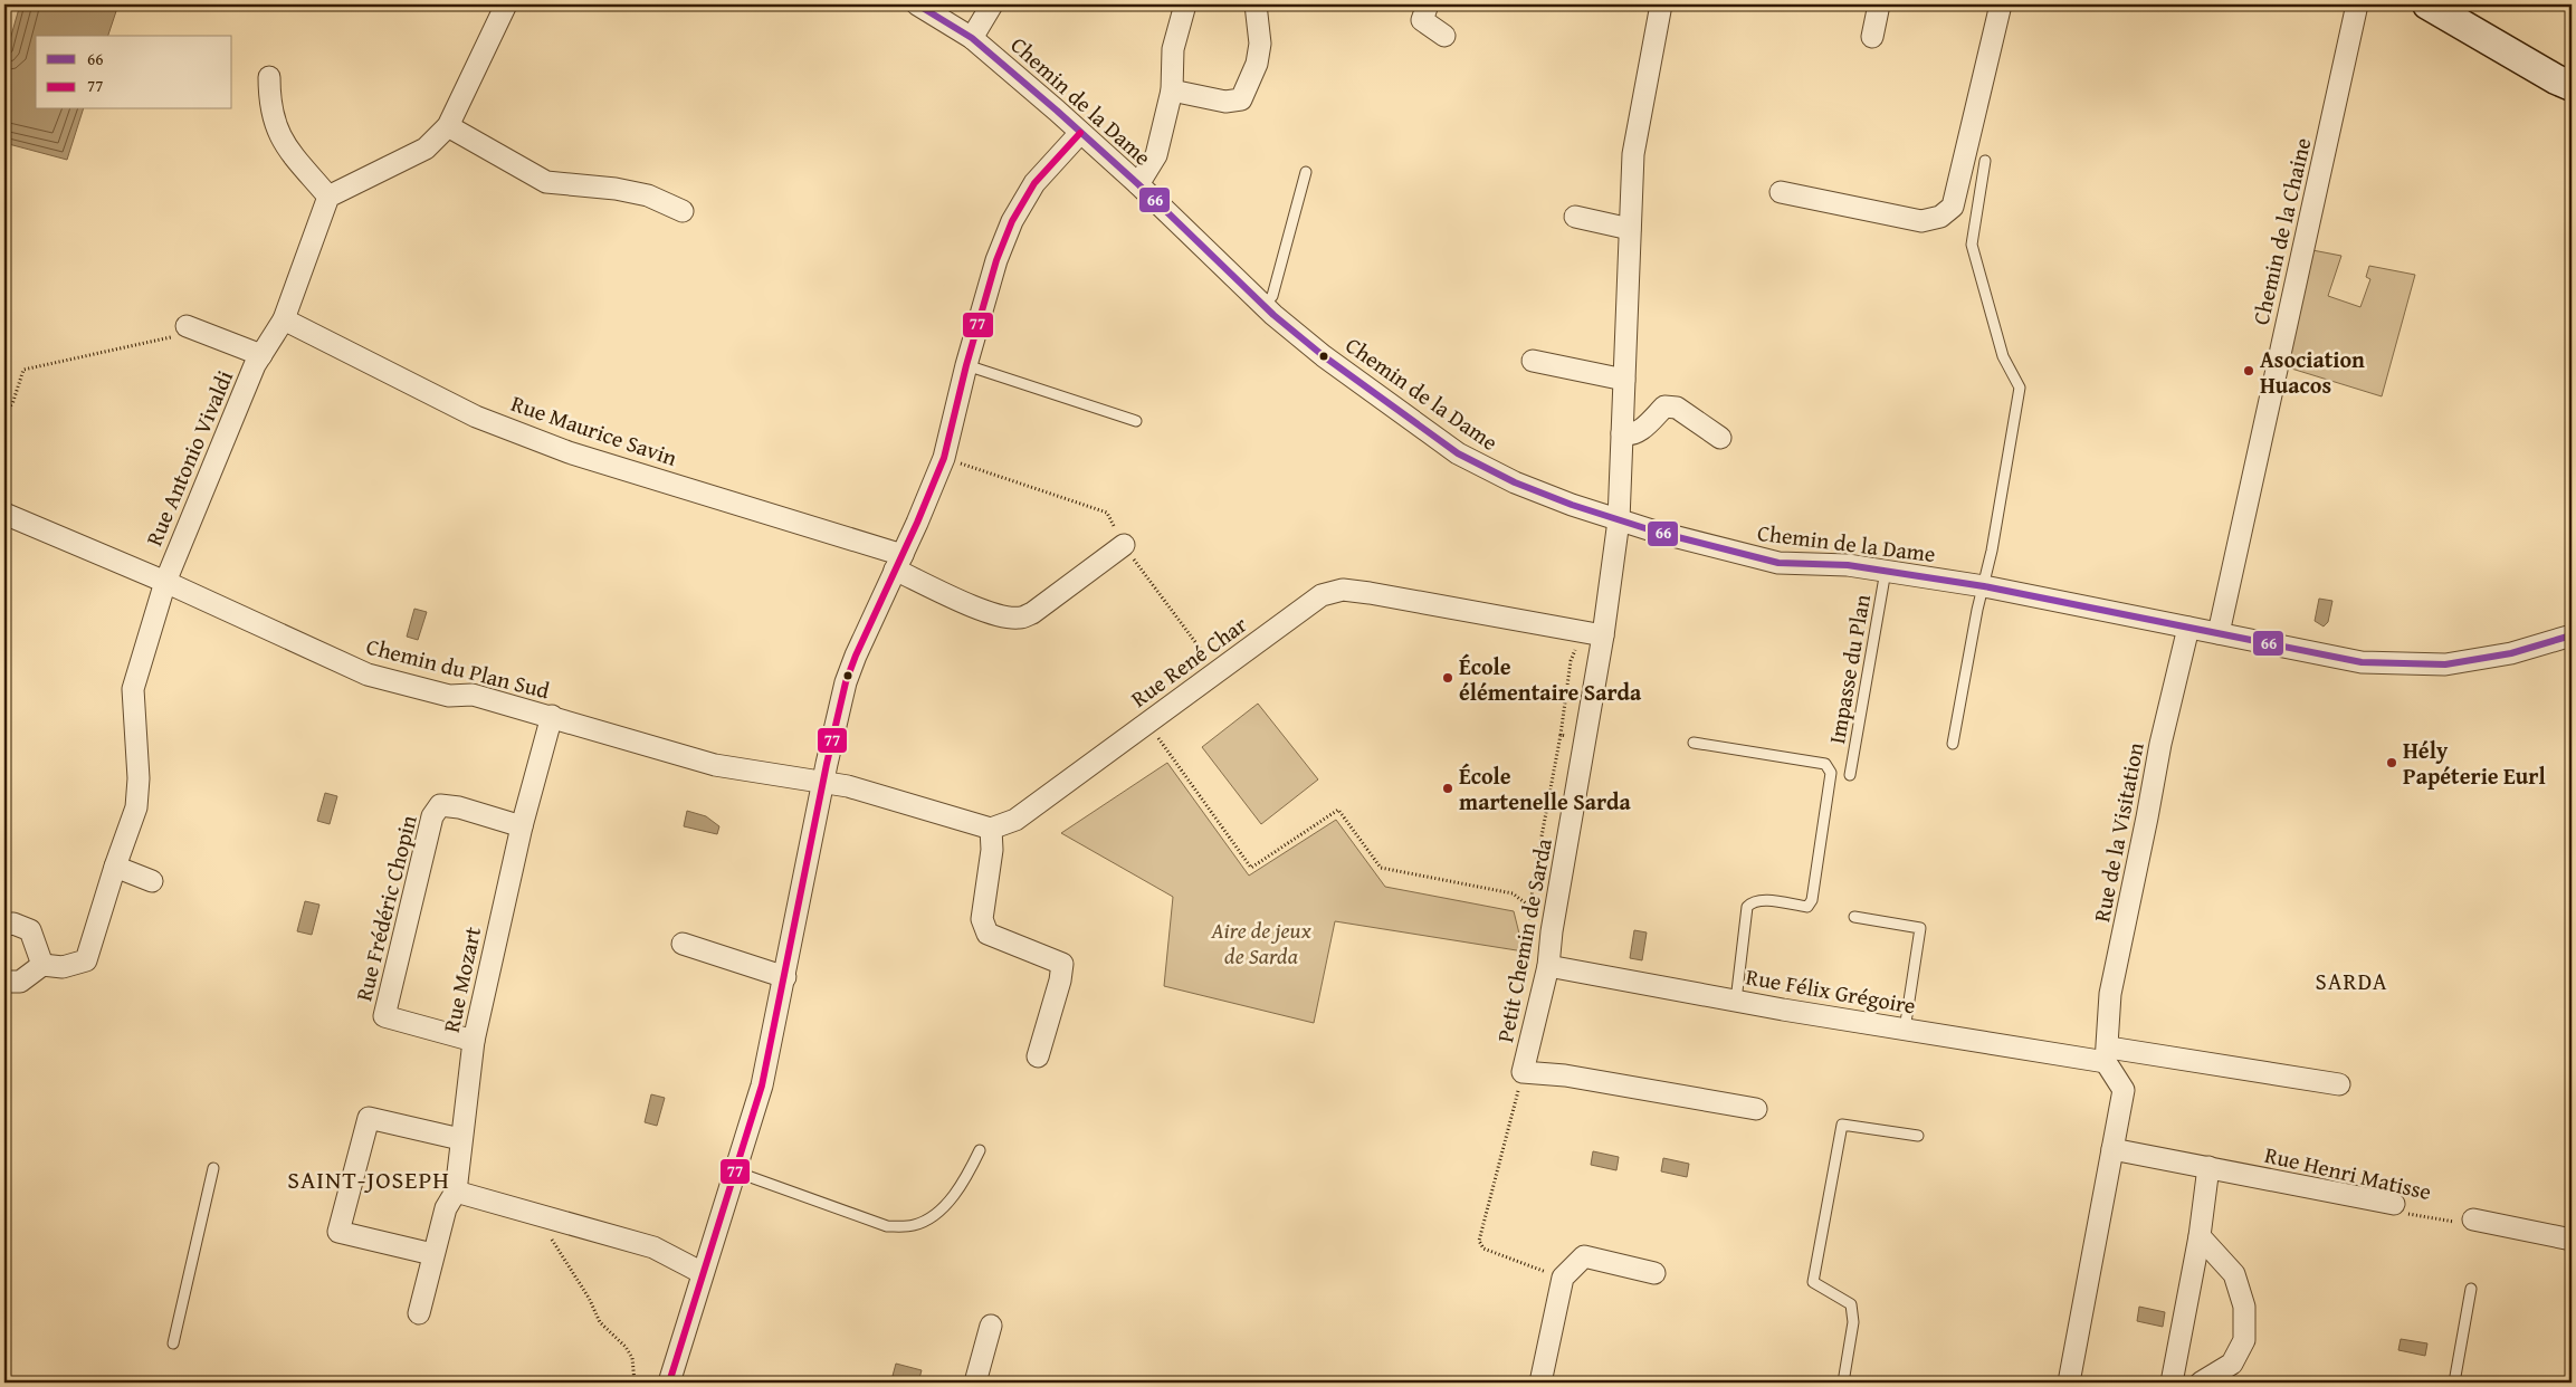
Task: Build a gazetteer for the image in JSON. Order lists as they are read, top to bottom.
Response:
{
  "streets": {
    "street": [
      "Chemin de la Dame",
      "Chemin de la Chaine",
      "Rue Maurice Savin",
      "Rue Antonio Vivaldi",
      "Rue René Char",
      "Chemin du Plan Sud",
      "Rue de la Visitation",
      "Rue Frédéric Chopin",
      "Petit Chemin de Sarda",
      "Rue Mozart",
      "Rue Félix Grégoire",
      "Rue Henri Matisse"
    ],
    "lane": ["Impasse du Plan"]
  },
  "crossings": [
    ["Chemin de la Dame", "Chemin de la Chaine"],
    ["Chemin de la Dame", "Impasse du Plan"],
    ["Chemin de la Dame", "Rue de la Visitation"],
    ["Chemin de la Dame", "Petit Chemin de Sarda"],
    ["Rue Maurice Savin", "Rue Antonio Vivaldi"],
    ["Rue Antonio Vivaldi", "Chemin du Plan Sud"],
    ["Rue René Char", "Petit Chemin de Sarda"],
    ["Chemin du Plan Sud", "Rue Mozart"],
    ["Rue de la Visitation", "Rue Félix Grégoire"],
    ["Rue Frédéric Chopin", "Rue Mozart"],
    ["Petit Chemin de Sarda", "Rue Félix Grégoire"]
  ],
  "districts": ["SARDA", "SAINT-JOSEPH"],
  "parks": ["Aire de jeux de Sarda"],
  "places": [
    "Asociation Huacos",
    "École élémentaire Sarda",
    "Hély Papéterie Eurl",
    "École martenelle Sarda"
  ],
  "lines": ["transit line 66", "transit line 77"],
  "legend": ["66", "77"]
}
